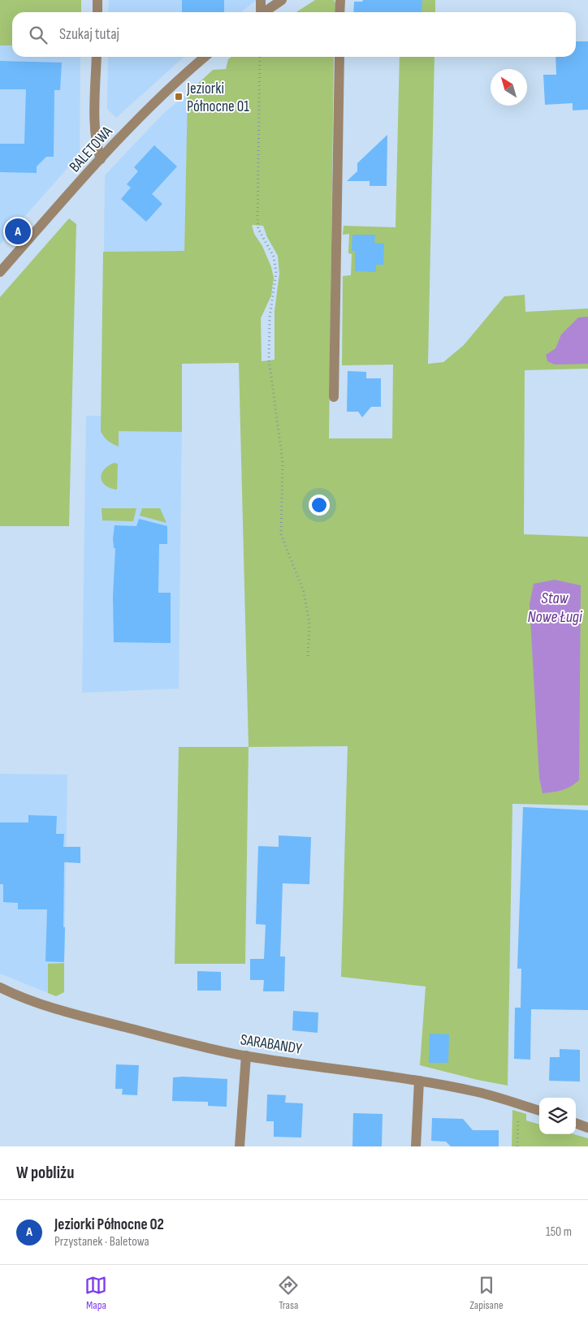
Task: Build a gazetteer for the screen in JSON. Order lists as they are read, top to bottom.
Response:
{
  "streets": {
    "street": ["BALETOWA", "SARABANDY"]
  },
  "water": ["Staw Nowe Ługi"],
  "places": {
    "transit": ["Jeziorki Północne 01"]
  },
  "north": "top left",
  "page": {
    "search": "Szukaj tutaj",
    "pins": "A",
    "heading": "W pobliżu",
    "list": [
      {
        "mark": "A",
        "name": "Jeziorki Północne 02",
        "note": "Przystanek · Baletowa",
        "value": "150 m"
      }
    ],
    "nav": ["Mapa", "Trasa", "Zapisane"]
  }
}
